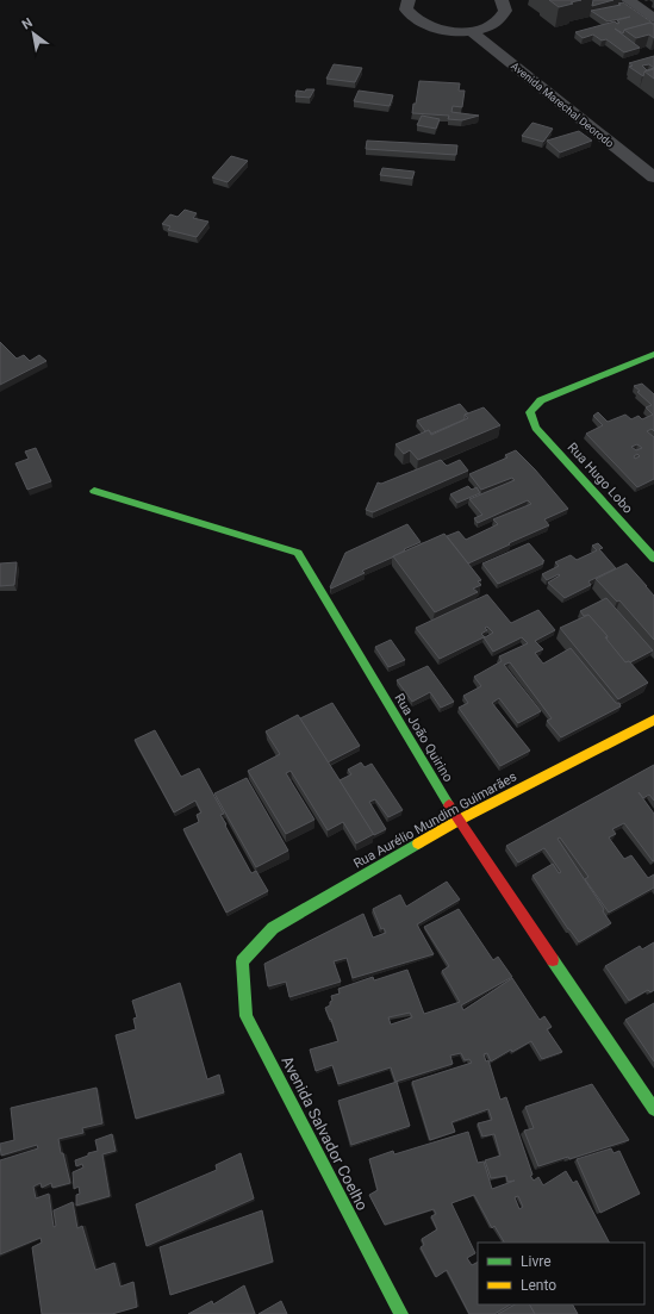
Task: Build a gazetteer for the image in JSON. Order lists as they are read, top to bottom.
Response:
{
  "streets": {
    "street": [
      "Avenida Marechal Deorodo",
      "Rua Hugo Lobo",
      "Rua João Quirino",
      "Rua Aurélio Mundim Guimarães",
      "Avenida Salvador Coelho"
    ]
  },
  "crossings": [
    ["Rua João Quirino", "Rua Aurélio Mundim Guimarães"],
    ["Rua Aurélio Mundim Guimarães", "Avenida Salvador Coelho"]
  ],
  "legend": ["Livre", "Lento"],
  "north": "top left"
}
